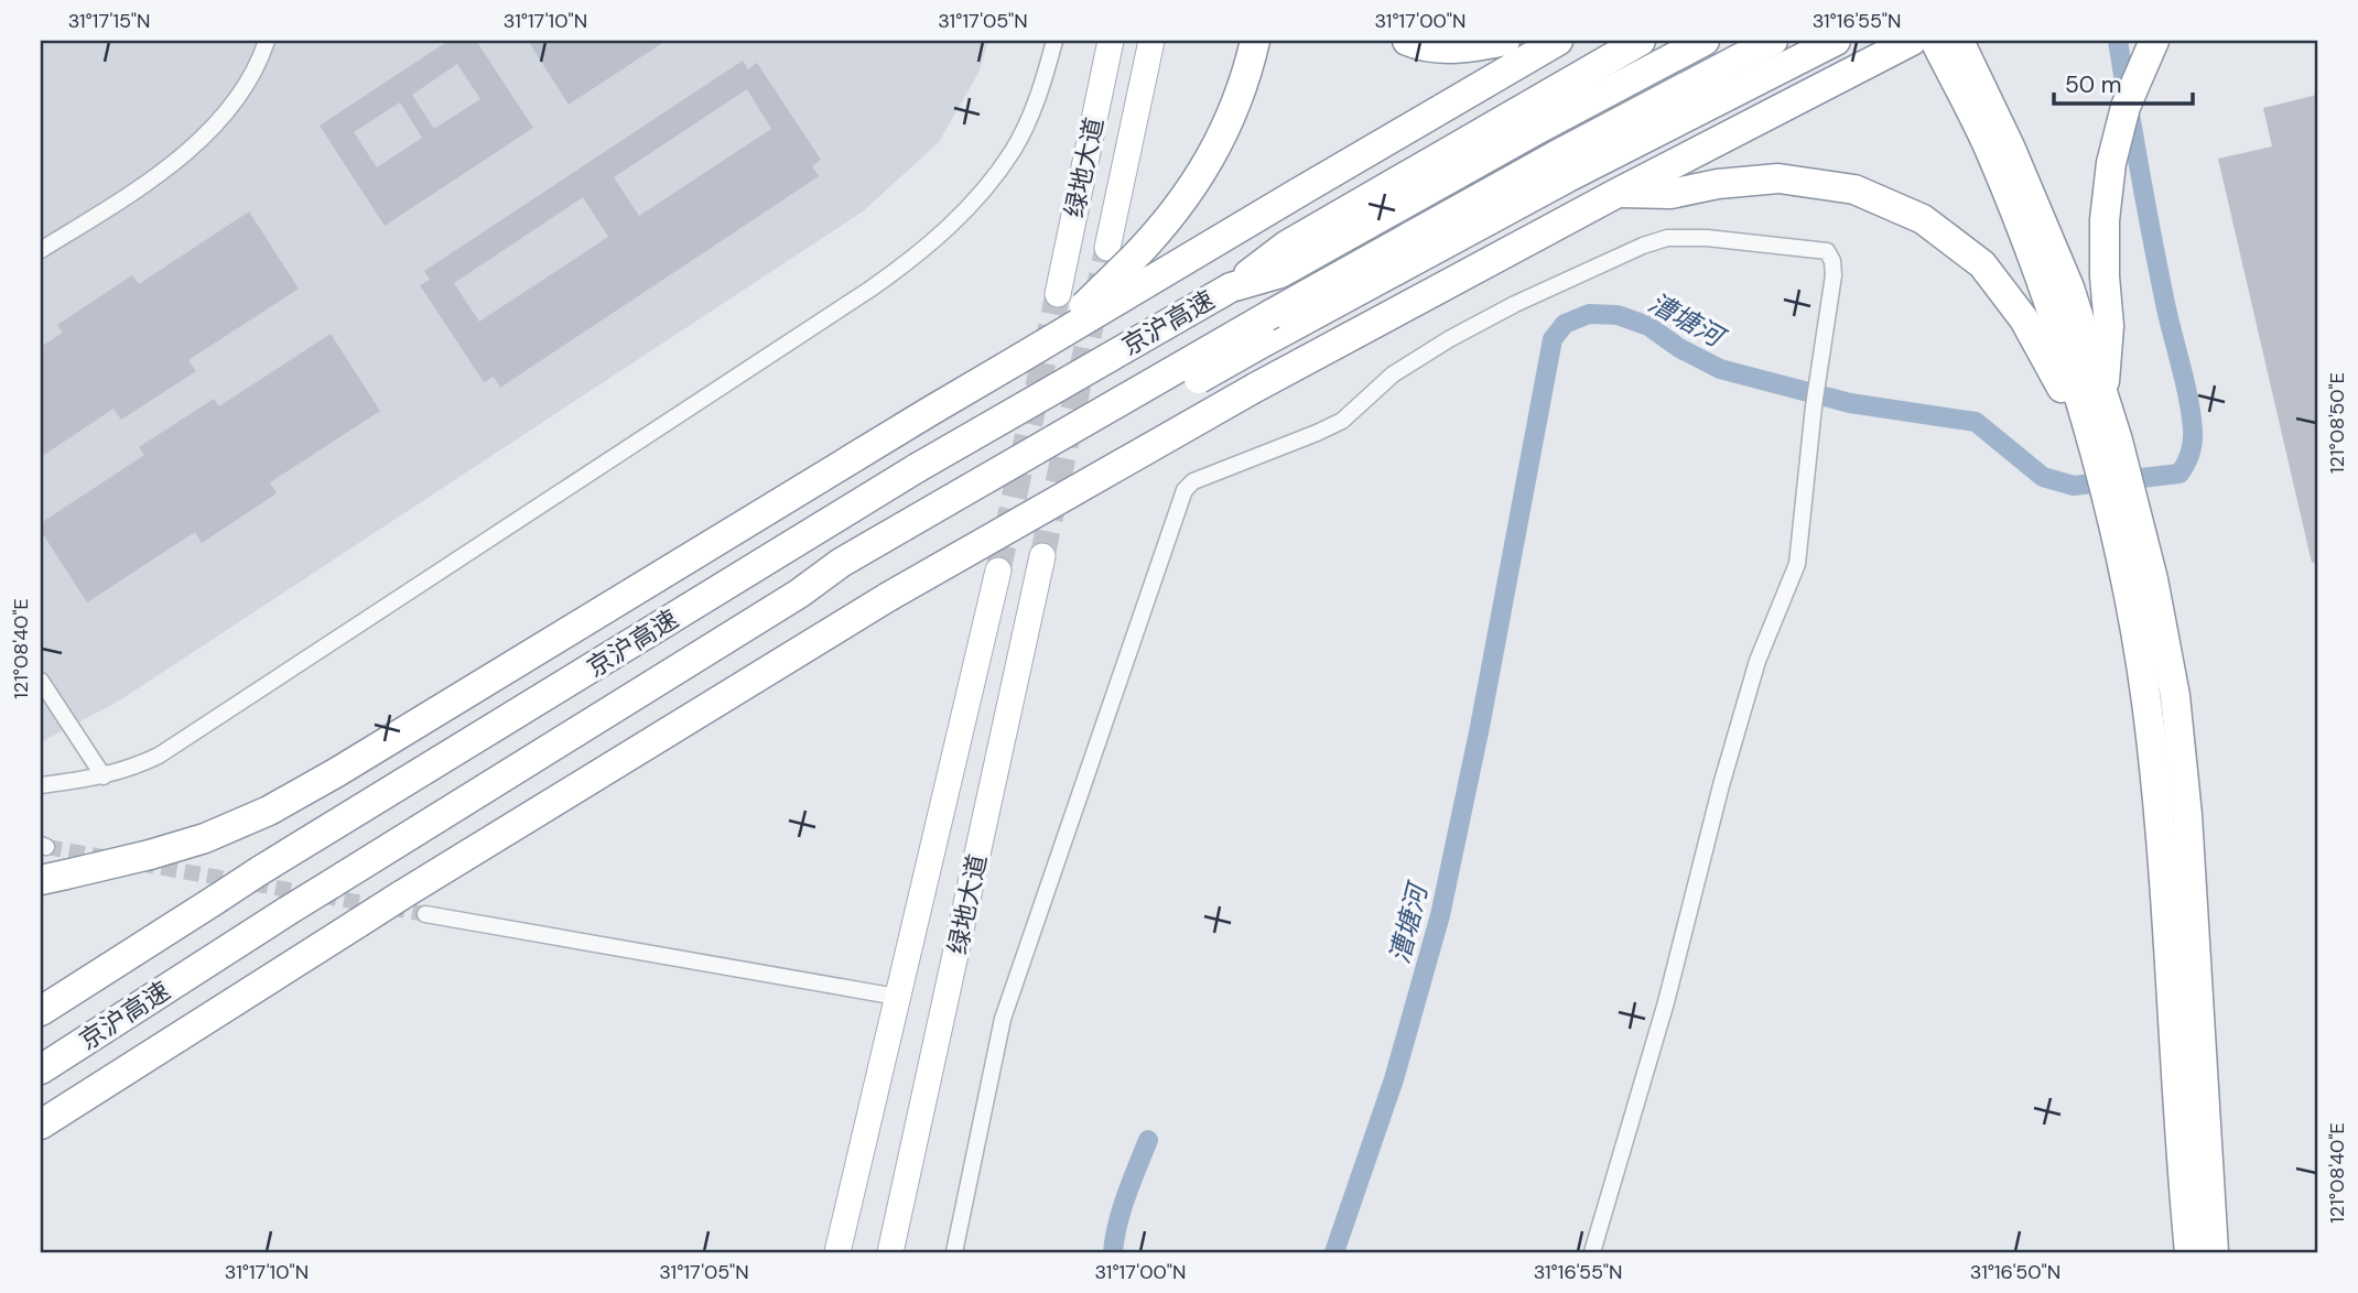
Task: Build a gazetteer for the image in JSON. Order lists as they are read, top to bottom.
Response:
{
  "streets": {
    "highway": ["京沪高速"],
    "main road": ["绿地大道"]
  },
  "water": ["漕塘河"],
  "scale_bar": "50 m",
  "coordinates": [
    "31°17'15\"N",
    "31°17'10\"N",
    "31°17'05\"N",
    "31°17'00\"N",
    "31°16'55\"N",
    "121°08'50\"E",
    "121°08'40\"E",
    "31°16'50\"N"
  ]
}
